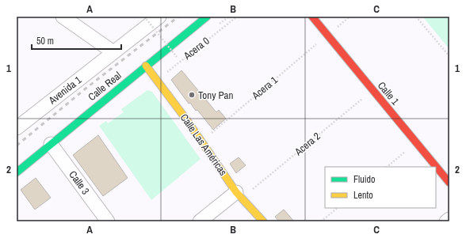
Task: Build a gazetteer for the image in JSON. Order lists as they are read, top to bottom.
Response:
{
  "streets": {
    "street": [
      "Calle Real",
      "Avenida 1",
      "Calle 1",
      "Calle Las Américas",
      "Calle 3"
    ],
    "path": ["Acera 0", "Acera 1", "Acera 2"]
  },
  "crossings": [
    ["Acera 0", "Calle Las Américas"],
    ["Calle Real", "Calle Las Américas"],
    ["Calle Real", "Calle 3"],
    ["Acera 1", "Calle 1"],
    ["Acera 1", "Calle Las Américas"],
    ["Calle 1", "Acera 2"],
    ["Acera 2", "Calle Las Américas"]
  ],
  "places": ["Tony Pan"],
  "legend": ["Fluido", "Lento"],
  "scale_bar": "50 m",
  "grid": {
    "columns": ["A", "B", "C"],
    "rows": ["1", "2"]
  }
}
